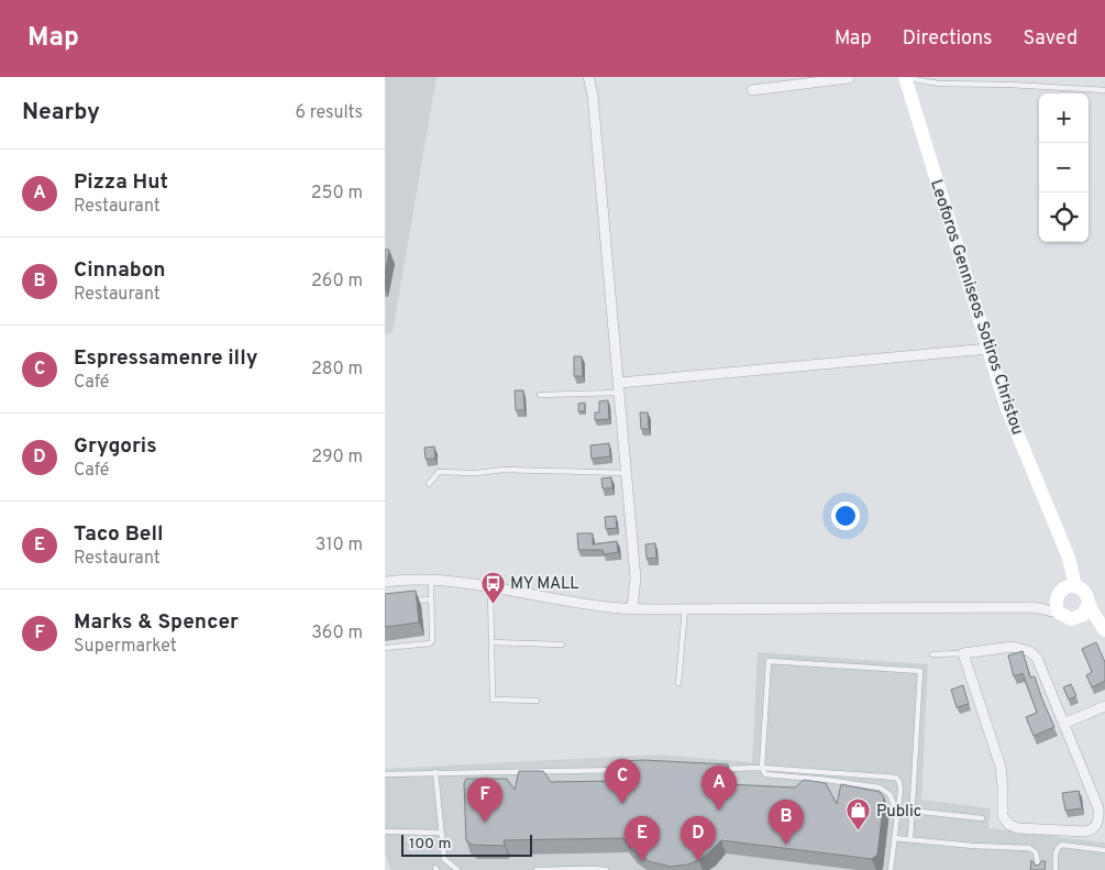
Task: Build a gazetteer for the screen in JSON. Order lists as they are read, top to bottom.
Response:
{
  "streets": {
    "main road": ["Leoforos Genniseos Sotiros Christou"]
  },
  "places": {
    "bus stop": ["MY MALL"],
    "shop": ["Public"]
  },
  "scale_bar": "100 m",
  "page": {
    "header": "Map",
    "nav": ["Map", "Directions", "Saved"],
    "heading": ["Nearby", "6 results"],
    "map_buttons": ["+", "−"],
    "list": [
      {
        "mark": "A",
        "name": "Pizza Hut",
        "note": "Restaurant",
        "value": "250 m"
      },
      {
        "mark": "B",
        "name": "Cinnabon",
        "note": "Restaurant",
        "value": "260 m"
      },
      {
        "mark": "C",
        "name": "Espressamenre illy",
        "note": "Café",
        "value": "280 m"
      },
      {
        "mark": "D",
        "name": "Grygoris",
        "note": "Café",
        "value": "290 m"
      },
      {
        "mark": "E",
        "name": "Taco Bell",
        "note": "Restaurant",
        "value": "310 m"
      },
      {
        "mark": "F",
        "name": "Marks & Spencer",
        "note": "Supermarket",
        "value": "360 m"
      }
    ],
    "pins": [
      "C",
      "A",
      "F",
      "B",
      "D",
      "E"
    ],
    "scale": "100 m"
  }
}
